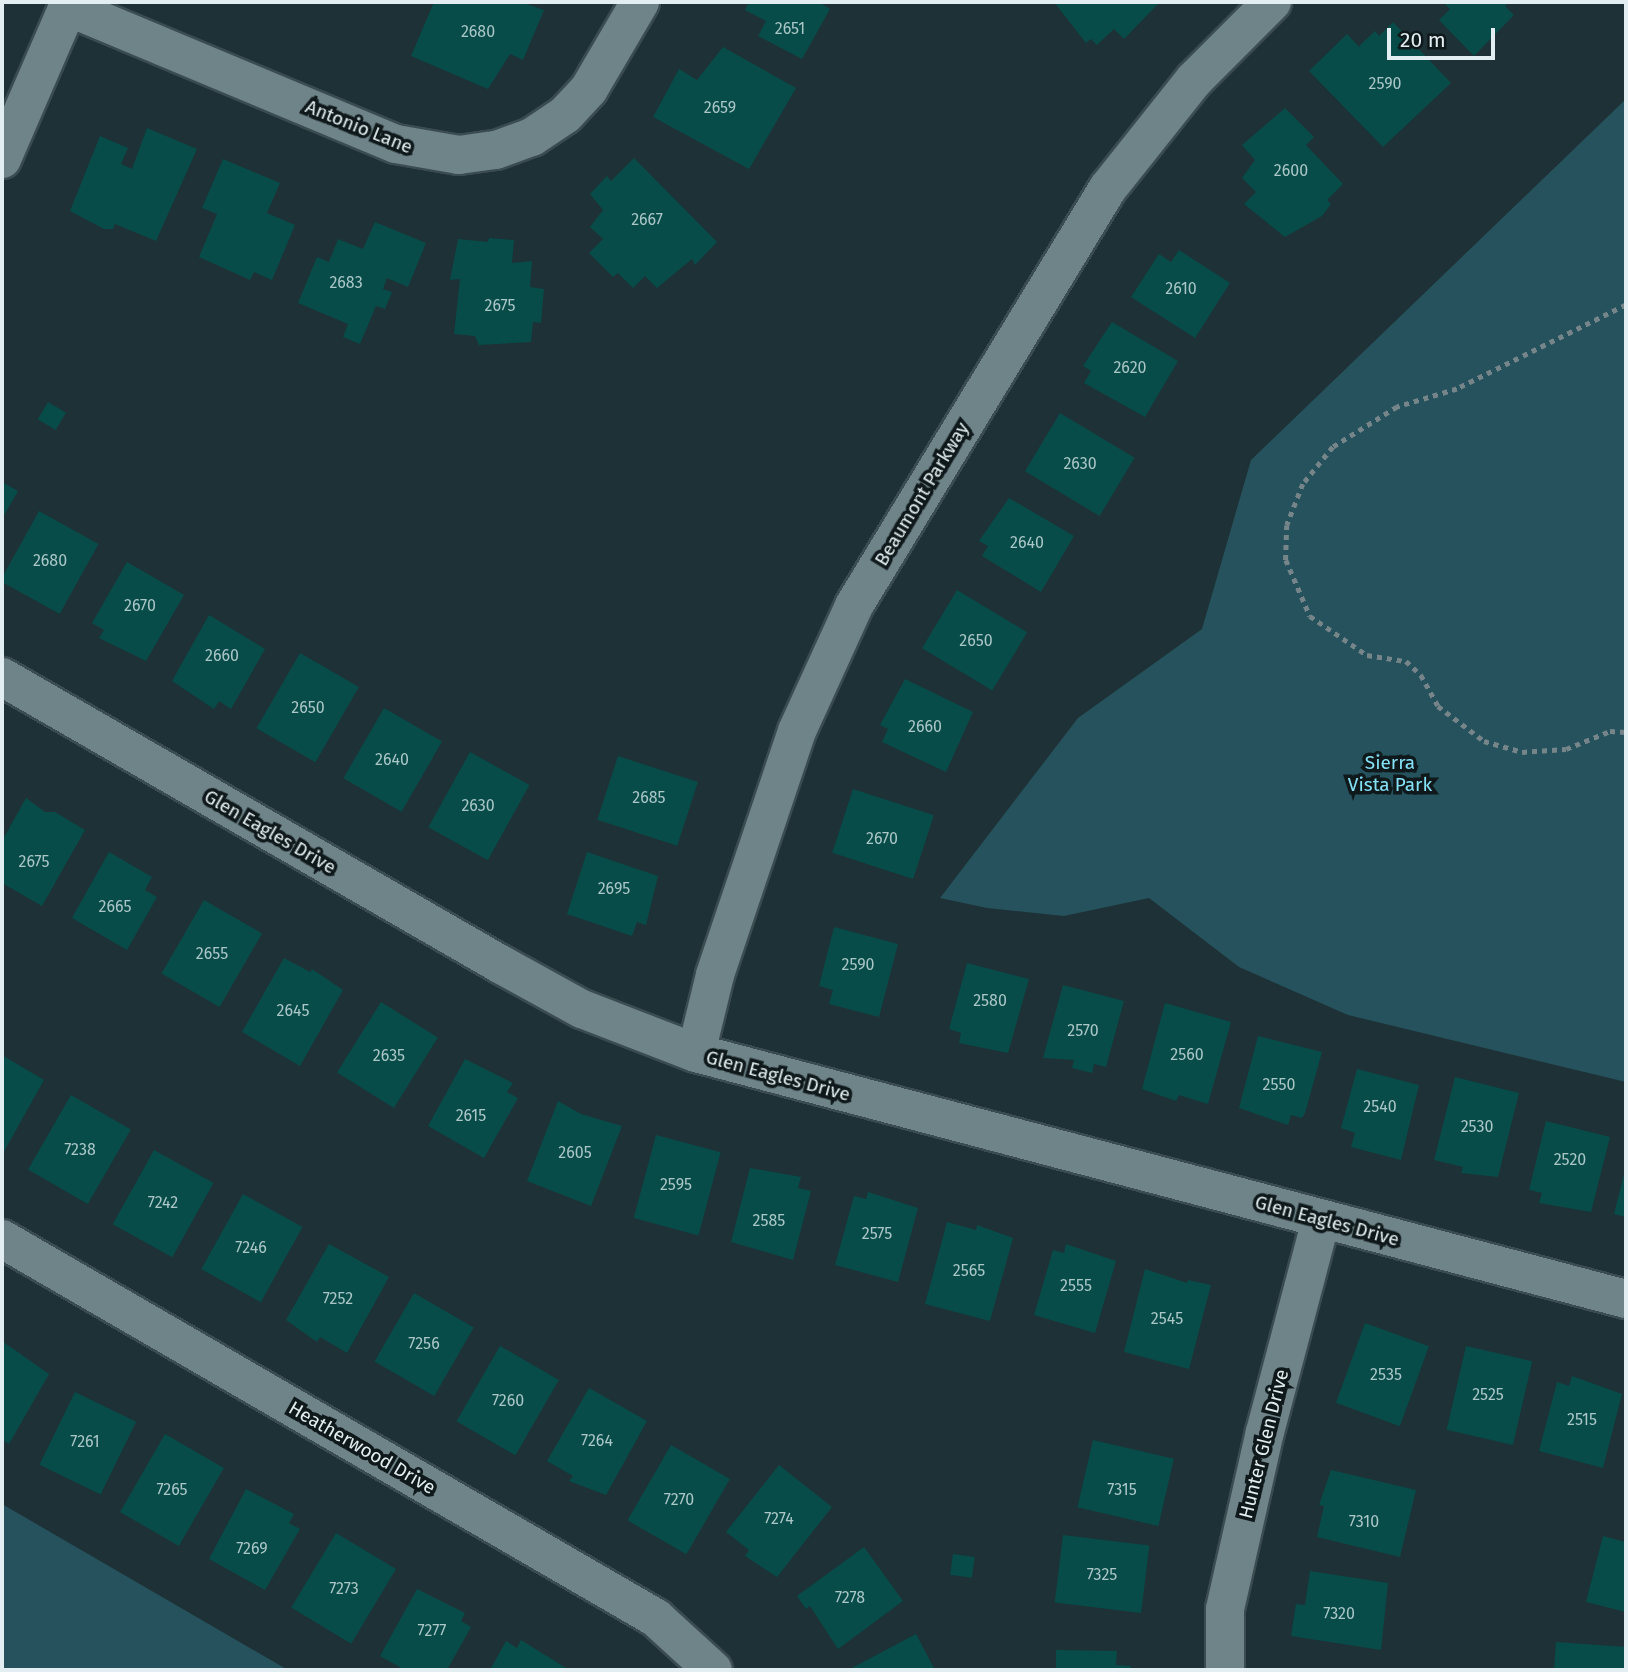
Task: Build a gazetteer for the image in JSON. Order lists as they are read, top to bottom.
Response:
{
  "streets": {
    "street": [
      "Antonio Lane",
      "Beaumont Parkway",
      "Glen Eagles Drive",
      "Hunter Glen Drive",
      "Heatherwood Drive"
    ]
  },
  "crossings": [
    ["Beaumont Parkway", "Glen Eagles Drive"],
    ["Glen Eagles Drive", "Hunter Glen Drive"]
  ],
  "parks": ["Sierra Vista Park"],
  "house_numbers": [
    "2651",
    "2680",
    "2590",
    "2659",
    "2600",
    "2667",
    "2683",
    "2610",
    "2675",
    "2620",
    "2630",
    "2640",
    "2680",
    "2670",
    "2650",
    "2660",
    "2650",
    "2660",
    "2640",
    "2685",
    "2630",
    "2670",
    "2675",
    "2695",
    "2665",
    "2655",
    "2590",
    "2580",
    "2645",
    "2570",
    "2560",
    "2635",
    "2550",
    "2540",
    "2615",
    "2530",
    "7238",
    "2605",
    "2520",
    "2595",
    "7242",
    "2585",
    "2575",
    "7246",
    "2565",
    "2555",
    "7252",
    "2545",
    "7256",
    "2535",
    "2525",
    "7260",
    "2515",
    "7264",
    "7261",
    "7265",
    "7315",
    "7270",
    "7274",
    "7310",
    "7269",
    "7325",
    "7273",
    "7278",
    "7320",
    "7277"
  ],
  "scale_bar": "20 m"
}
